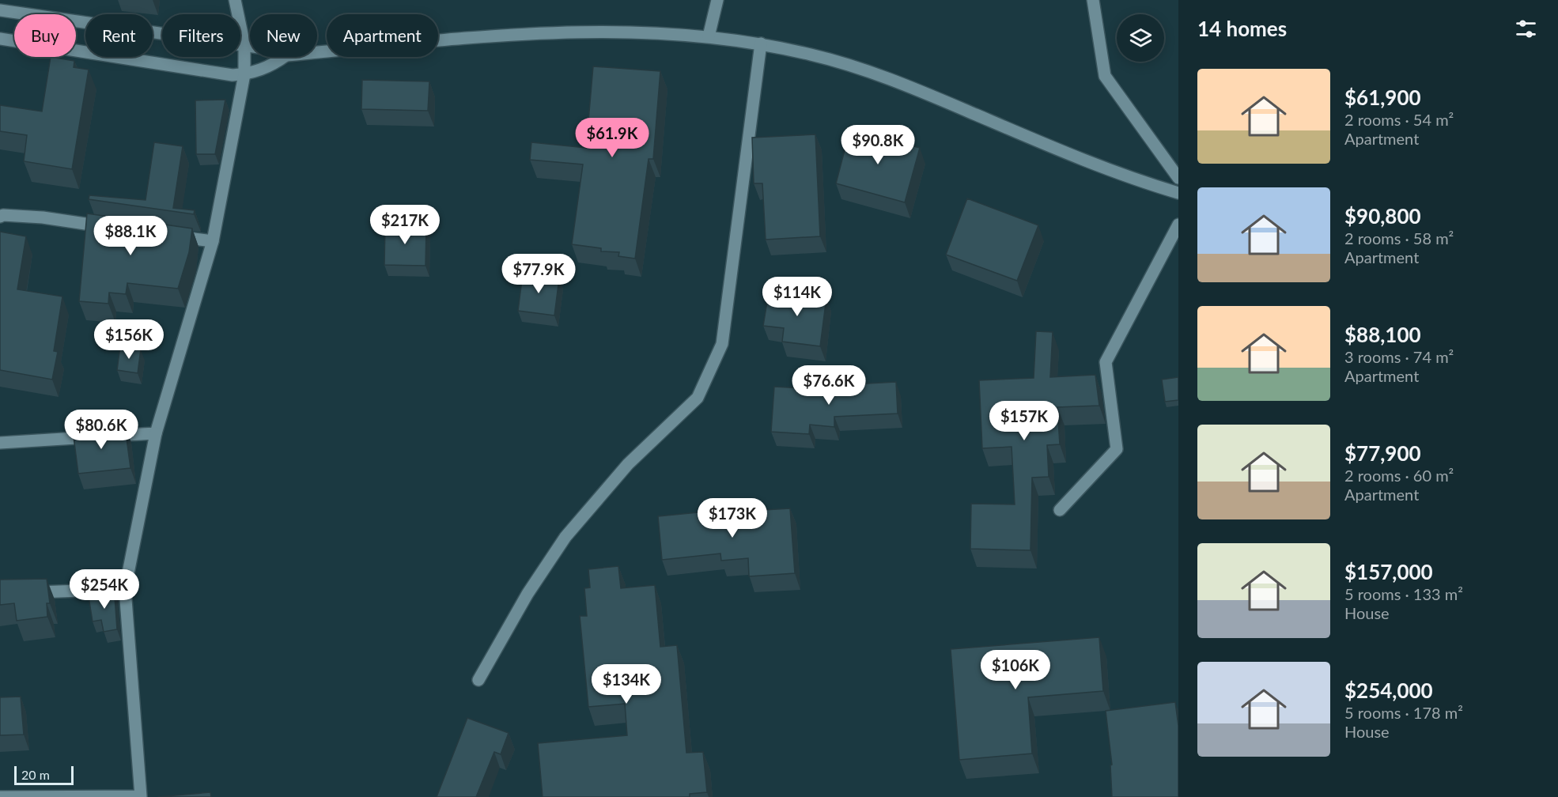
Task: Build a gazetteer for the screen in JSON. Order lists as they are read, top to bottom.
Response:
{
  "scale_bar": "20 m",
  "page": {
    "heading": "14 homes",
    "chip": [
      "Buy",
      "Rent",
      "Filters",
      "New",
      "Apartment"
    ],
    "list": [
      {
        "name": "$61,900",
        "note": "2 rooms · 54 m² · Apartment"
      },
      {
        "name": "$90,800",
        "note": "2 rooms · 58 m² · Apartment"
      },
      {
        "name": "$88,100",
        "note": "3 rooms · 74 m² · Apartment"
      },
      {
        "name": "$77,900",
        "note": "2 rooms · 60 m² · Apartment"
      },
      {
        "name": "$157,000",
        "note": "5 rooms · 133 m² · House"
      },
      {
        "name": "$254,000",
        "note": "5 rooms · 178 m² · House"
      }
    ],
    "price": [
      "$61.9K",
      "$90.8K",
      "$217K",
      "$88.1K",
      "$77.9K",
      "$114K",
      "$156K",
      "$76.6K",
      "$157K",
      "$80.6K",
      "$173K",
      "$254K",
      "$106K",
      "$134K"
    ],
    "scale": "20 m"
  }
}
